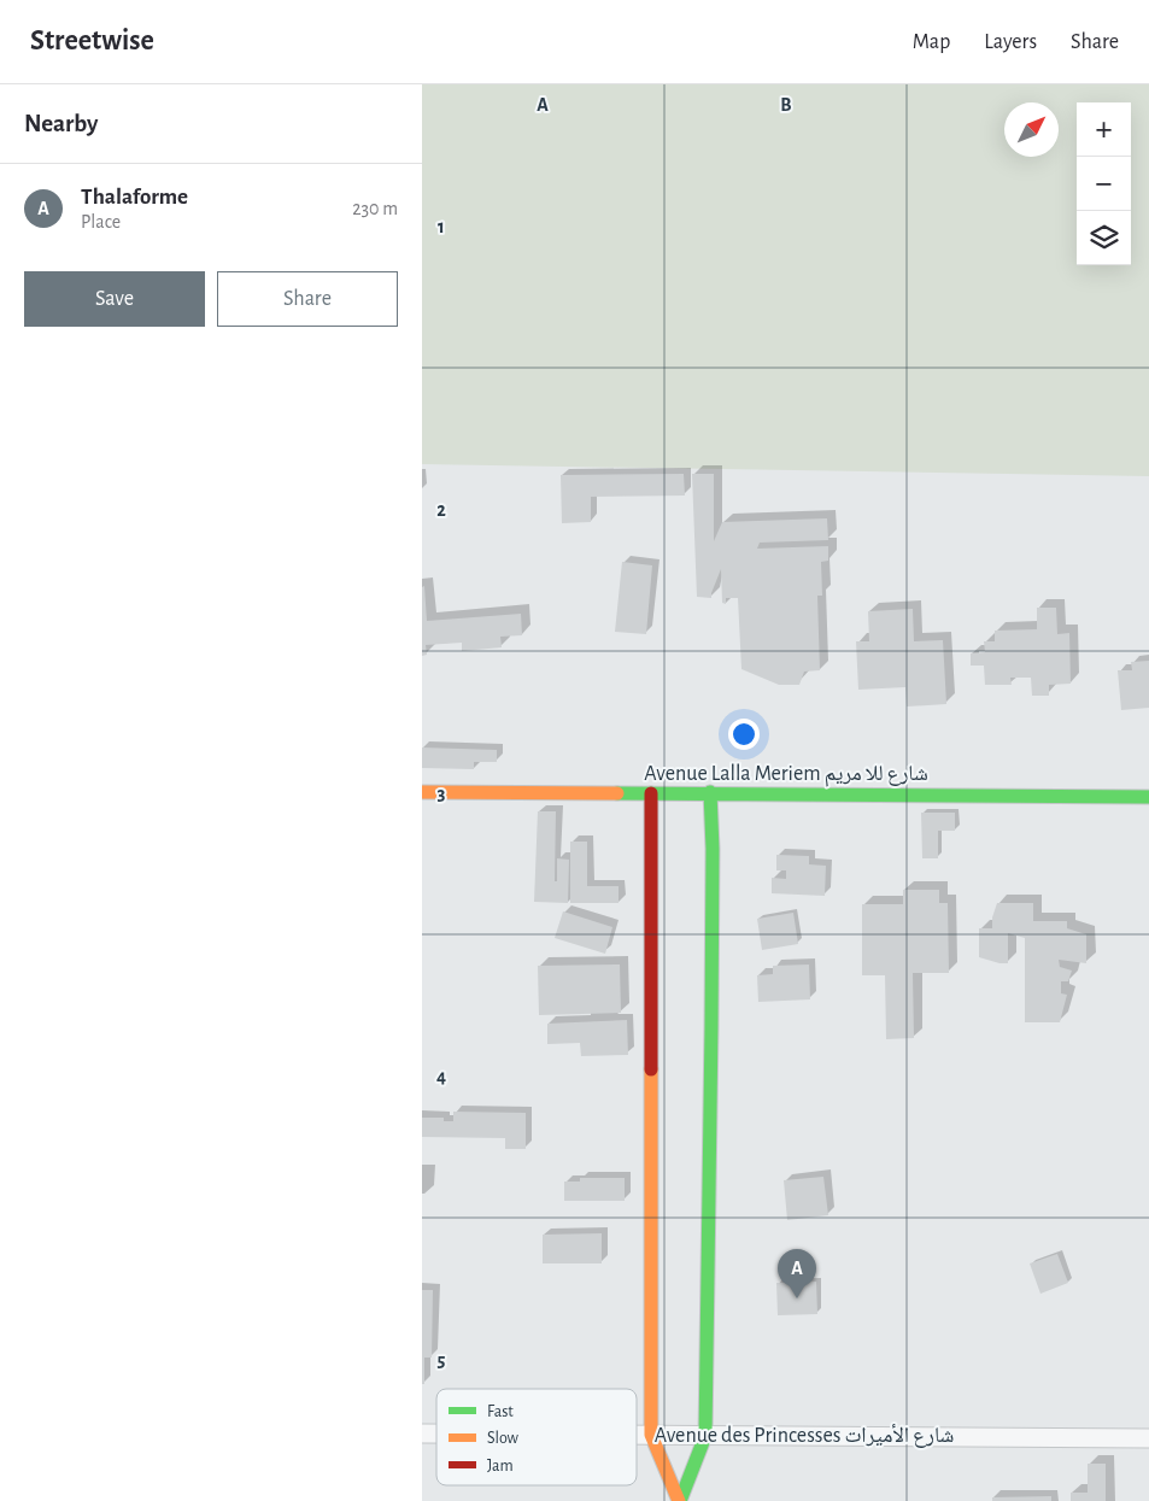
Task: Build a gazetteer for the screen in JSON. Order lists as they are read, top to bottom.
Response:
{
  "streets": {
    "street": ["Avenue Lalla Meriem شارع للا مريم", "Avenue des Princesses شارع الأميرات"]
  },
  "legend": ["Fast", "Slow", "Jam"],
  "north": "top right",
  "page": {
    "header": "Streetwise",
    "nav": ["Map", "Layers", "Share"],
    "heading": "Nearby",
    "map_buttons": ["+", "−"],
    "list": [
      {
        "mark": "A",
        "name": "Thalaforme",
        "note": "Place",
        "value": "230 m"
      }
    ],
    "buttons": ["Save", "Share"],
    "pins": "A"
  },
  "grid": {
    "columns": ["A", "B"],
    "rows": [
      "1",
      "2",
      "3",
      "4",
      "5"
    ]
  }
}
